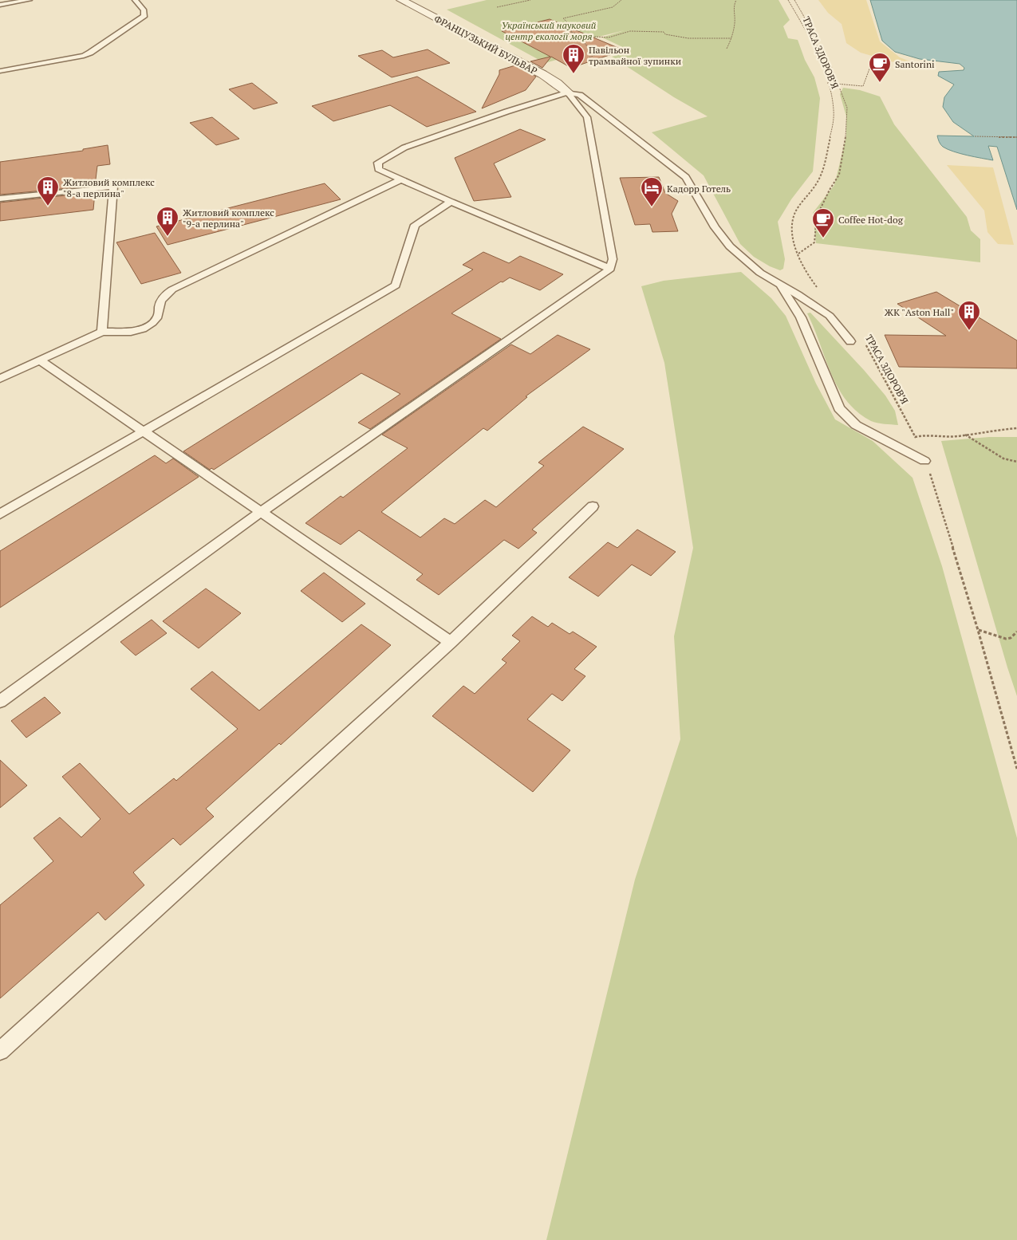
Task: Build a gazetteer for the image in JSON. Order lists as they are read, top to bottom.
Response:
{
  "streets": {
    "street": ["ФРАНЦУЗЬКИЙ БУЛЬВАР"],
    "path": ["ТРАСА ЗДОРОВ’Я"]
  },
  "parks": ["Український науковий центр екології моря"],
  "places": {
    "building": [
      "Павільон трамвайної зупинки",
      "Житловий комплекс \"8-а перлина\"",
      "Житловий комплекс \"9-а перлина\"",
      "ЖК \"Aston Hall\""
    ],
    "cafe": ["Santorini", "Coffee Hot-dog"],
    "hotel": ["Кадорр Готель"]
  }
}
